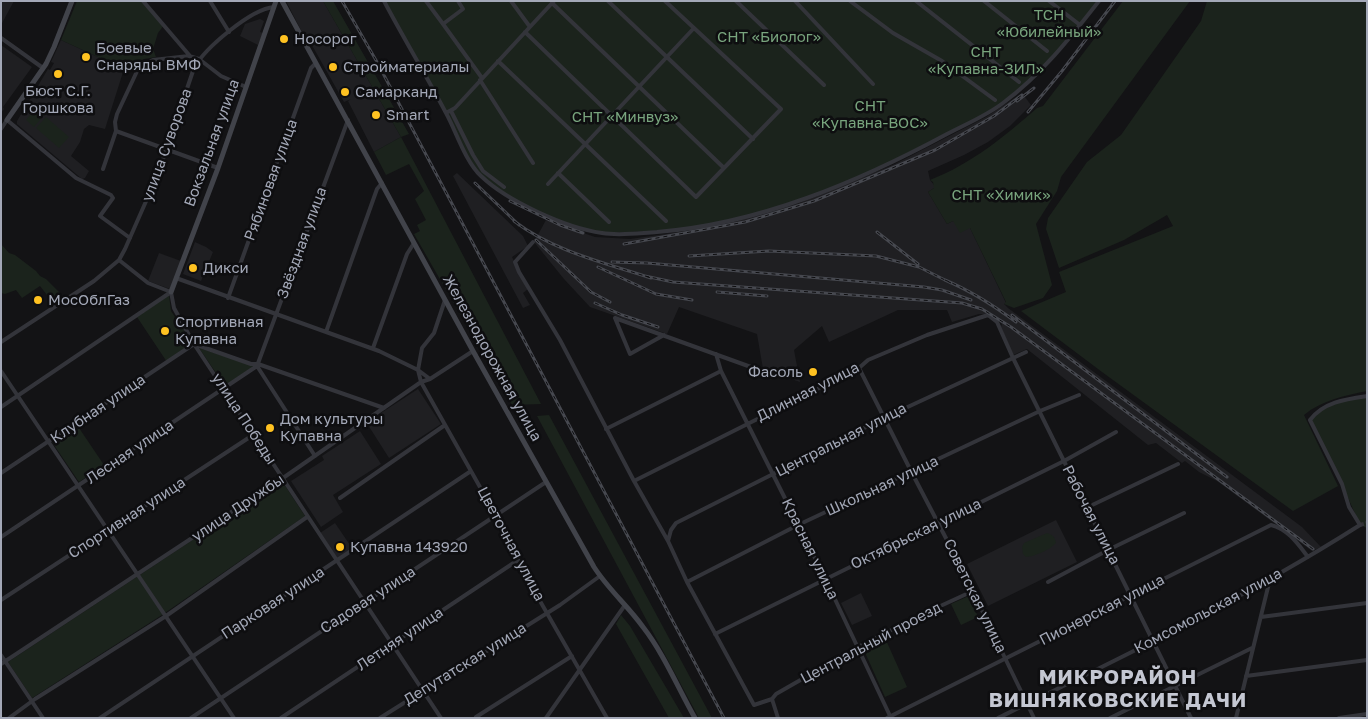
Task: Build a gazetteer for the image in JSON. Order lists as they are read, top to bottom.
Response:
{
  "streets": {
    "main road": ["Вокзальная улица", "Железнодорожная улица"],
    "street": [
      "улица Суворова",
      "Рябиновая улица",
      "Звёздная улица",
      "Длинная улица",
      "Клубная улица",
      "улица Победы",
      "Центральная улица",
      "Лесная улица",
      "Школьная улица",
      "улица Дружбы",
      "Рабочая улица",
      "Спортивная улица",
      "Октябрьская улица",
      "Цветочная улица",
      "Красная улица",
      "Советская улица",
      "Садовая улица",
      "Парковая улица",
      "Пионерская улица",
      "Комсомольская улица",
      "Летняя улица",
      "Центральный проезд",
      "Депутатская улица"
    ]
  },
  "crossings": [
    ["Вокзальная улица", "улица Суворова"],
    ["Вокзальная улица", "улица Победы"],
    ["Рябиновая улица", "Железнодорожная улица"],
    ["Звёздная улица", "Железнодорожная улица"],
    ["Звёздная улица", "Лесная улица"],
    ["Железнодорожная улица", "улица Дружбы"],
    ["Железнодорожная улица", "Садовая улица"],
    ["Железнодорожная улица", "Депутатская улица"],
    ["Длинная улица", "Рабочая улица"],
    ["Длинная улица", "Красная улица"],
    ["Длинная улица", "Советская улица"],
    ["Клубная улица", "улица Победы"],
    ["улица Победы", "Лесная улица"],
    ["улица Победы", "улица Дружбы"],
    ["улица Победы", "Спортивная улица"],
    ["улица Победы", "Садовая улица"],
    ["улица Победы", "Парковая улица"],
    ["улица Победы", "Летняя улица"],
    ["улица Победы", "Депутатская улица"],
    ["Центральная улица", "Рабочая улица"],
    ["Центральная улица", "Красная улица"],
    ["Центральная улица", "Советская улица"],
    ["Школьная улица", "Рабочая улица"],
    ["Школьная улица", "Красная улица"],
    ["Школьная улица", "Советская улица"],
    ["улица Дружбы", "Цветочная улица"],
    ["Рабочая улица", "Октябрьская улица"],
    ["Рабочая улица", "Пионерская улица"],
    ["Рабочая улица", "Комсомольская улица"],
    ["Октябрьская улица", "Красная улица"],
    ["Октябрьская улица", "Советская улица"],
    ["Цветочная улица", "Садовая улица"],
    ["Цветочная улица", "Парковая улица"],
    ["Цветочная улица", "Летняя улица"],
    ["Цветочная улица", "Депутатская улица"],
    ["Красная улица", "Пионерская улица"],
    ["Красная улица", "Центральный проезд"],
    ["Советская улица", "Пионерская улица"],
    ["Советская улица", "Комсомольская улица"],
    ["Советская улица", "Центральный проезд"],
    ["Пионерская улица", "Комсомольская улица"]
  ],
  "districts": ["МИКРОРАЙОН ВИШНЯКОВСКИЕ ДАЧИ"],
  "parks": [
    "ТСН «Юбилейный»",
    "СНТ «Биолог»",
    "СНТ «Купавна-ЗИЛ»",
    "СНТ «Купавна-ВОС»",
    "СНТ «Минвуз»",
    "СНТ «Химик»"
  ],
  "places": [
    "Носорог",
    "Боевые Снаряды ВМФ",
    "Стройматериалы",
    "Бюст С.Г. Горшкова",
    "Самарканд",
    "Smart",
    "Дикси",
    "МосОблГаз",
    "Спортивная Купавна",
    "Фасоль",
    "Дом культуры Купавна",
    "Купавна 143920"
  ]
}
